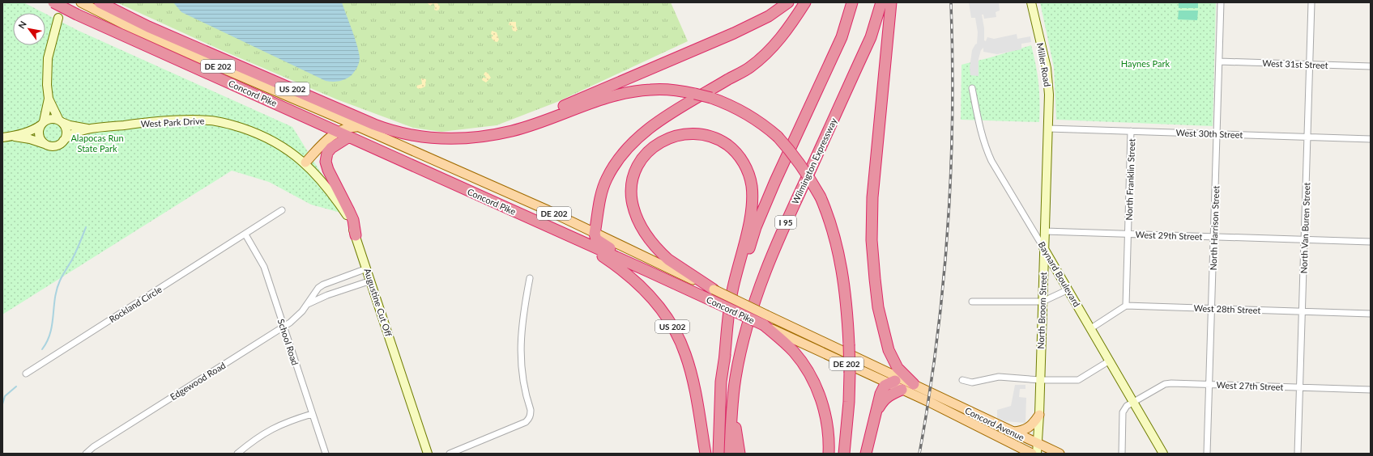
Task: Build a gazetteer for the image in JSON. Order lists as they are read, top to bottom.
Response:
{
  "streets": {
    "highway": [
      "DE 202",
      "US 202",
      "Concord Pike",
      "Wilmington Expressway",
      "I 95"
    ],
    "main road": ["Concord Avenue"],
    "street": [
      "West 31st Street",
      "Miller Road",
      "West Park Drive",
      "West 30th Street",
      "North Franklin Street",
      "North Harrison Street",
      "North Van Buren Street",
      "West 29th Street",
      "Baynard Boulevard",
      "Augustine Cut Off",
      "Rockland Circle",
      "West 28th Street",
      "North Broom Street",
      "School Road",
      "Edgewood Road",
      "West 27th Street"
    ]
  },
  "crossings": [
    ["West 31st Street", "North Harrison Street"],
    ["West 31st Street", "North Van Buren Street"],
    ["Miller Road", "West 30th Street"],
    ["Miller Road", "North Broom Street"],
    ["US 202", "Concord Pike"],
    ["Concord Pike", "Concord Avenue"],
    ["West Park Drive", "Augustine Cut Off"],
    ["West 30th Street", "North Franklin Street"],
    ["West 30th Street", "North Harrison Street"],
    ["West 30th Street", "North Van Buren Street"],
    ["West 30th Street", "North Broom Street"],
    ["North Franklin Street", "West 29th Street"],
    ["North Franklin Street", "West 28th Street"],
    ["North Harrison Street", "West 29th Street"],
    ["North Harrison Street", "West 28th Street"],
    ["North Harrison Street", "West 27th Street"],
    ["North Van Buren Street", "West 29th Street"],
    ["North Van Buren Street", "West 28th Street"],
    ["North Van Buren Street", "West 27th Street"],
    ["West 29th Street", "North Broom Street"],
    ["Baynard Boulevard", "North Broom Street"],
    ["Baynard Boulevard", "West 27th Street"],
    ["Augustine Cut Off", "Edgewood Road"],
    ["Rockland Circle", "School Road"],
    ["North Broom Street", "Concord Avenue"],
    ["School Road", "Edgewood Road"]
  ],
  "parks": ["Haynes Park", "Alapocas Run State Park"],
  "north": "top left"
}
